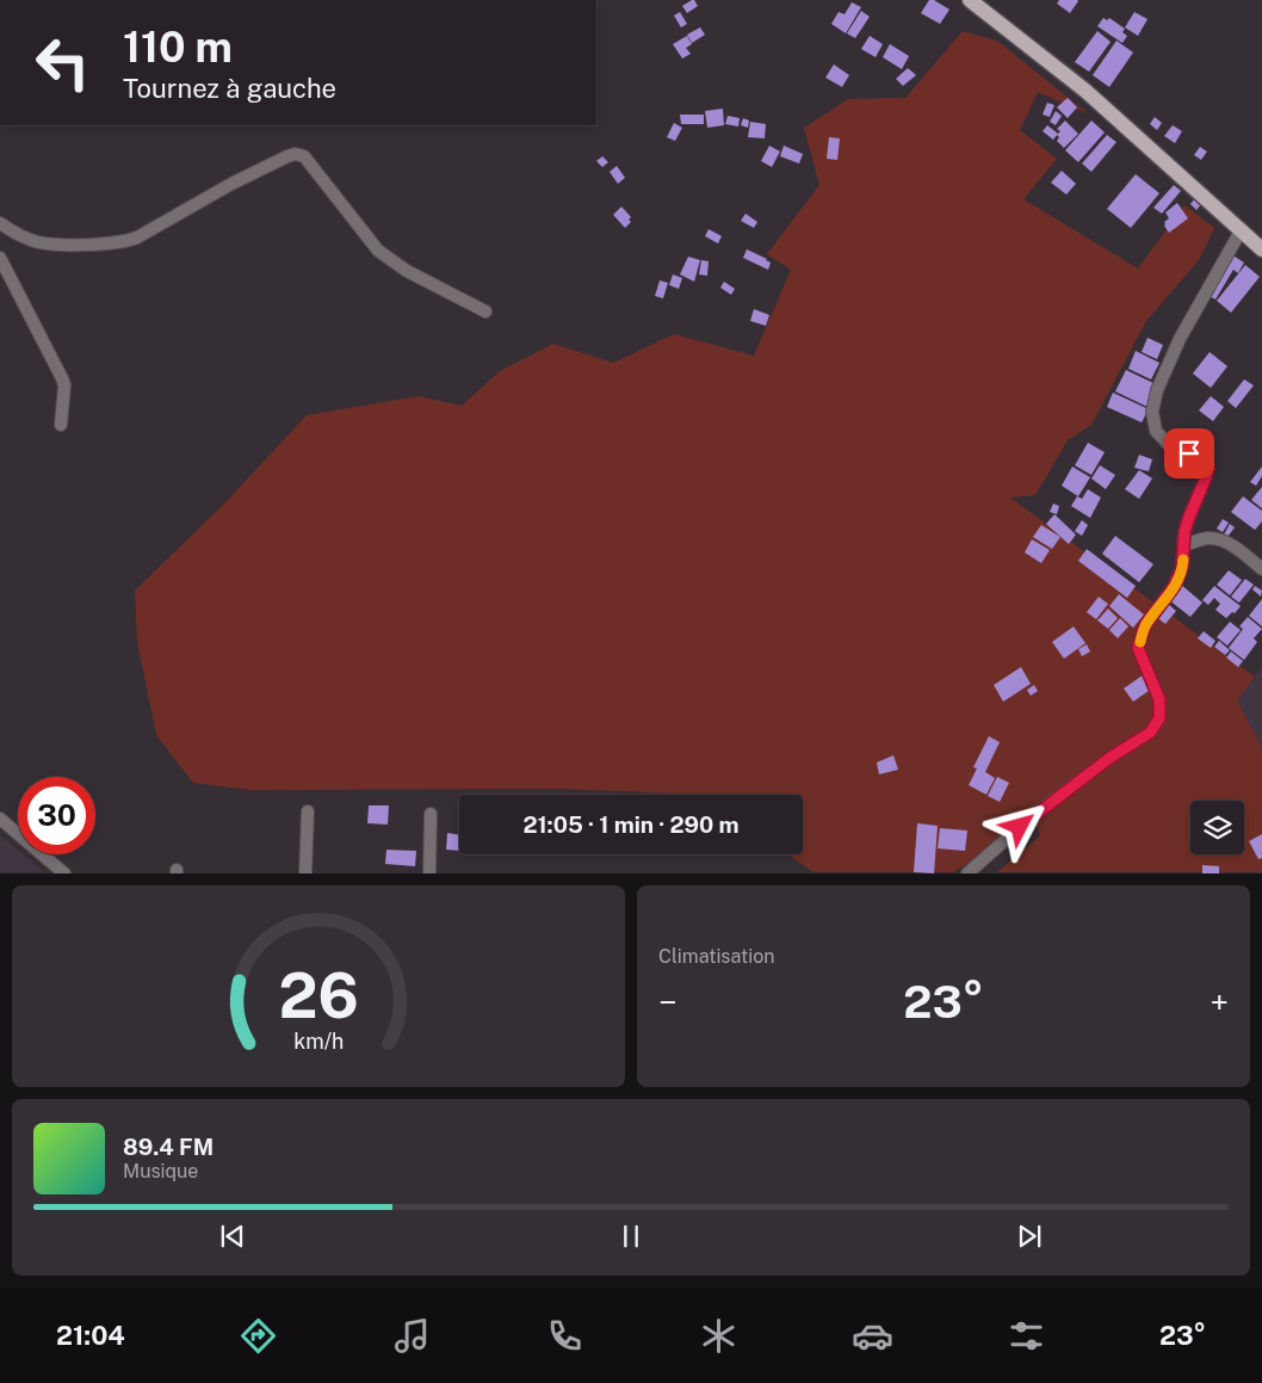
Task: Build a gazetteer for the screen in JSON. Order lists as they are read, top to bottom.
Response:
{
  "page": {
    "turn": ["110 m", "Tournez à gauche"],
    "limit": "30",
    "trip": "21:05 · 1 min · 290 m",
    "tile": "Climatisation",
    "heat": ["−", "23°", "+"],
    "song": ["89.4 FM", "Musique"],
    "tabs": ["21:04", "23°"],
    "gauge": ["26", "km/h"]
  }
}
